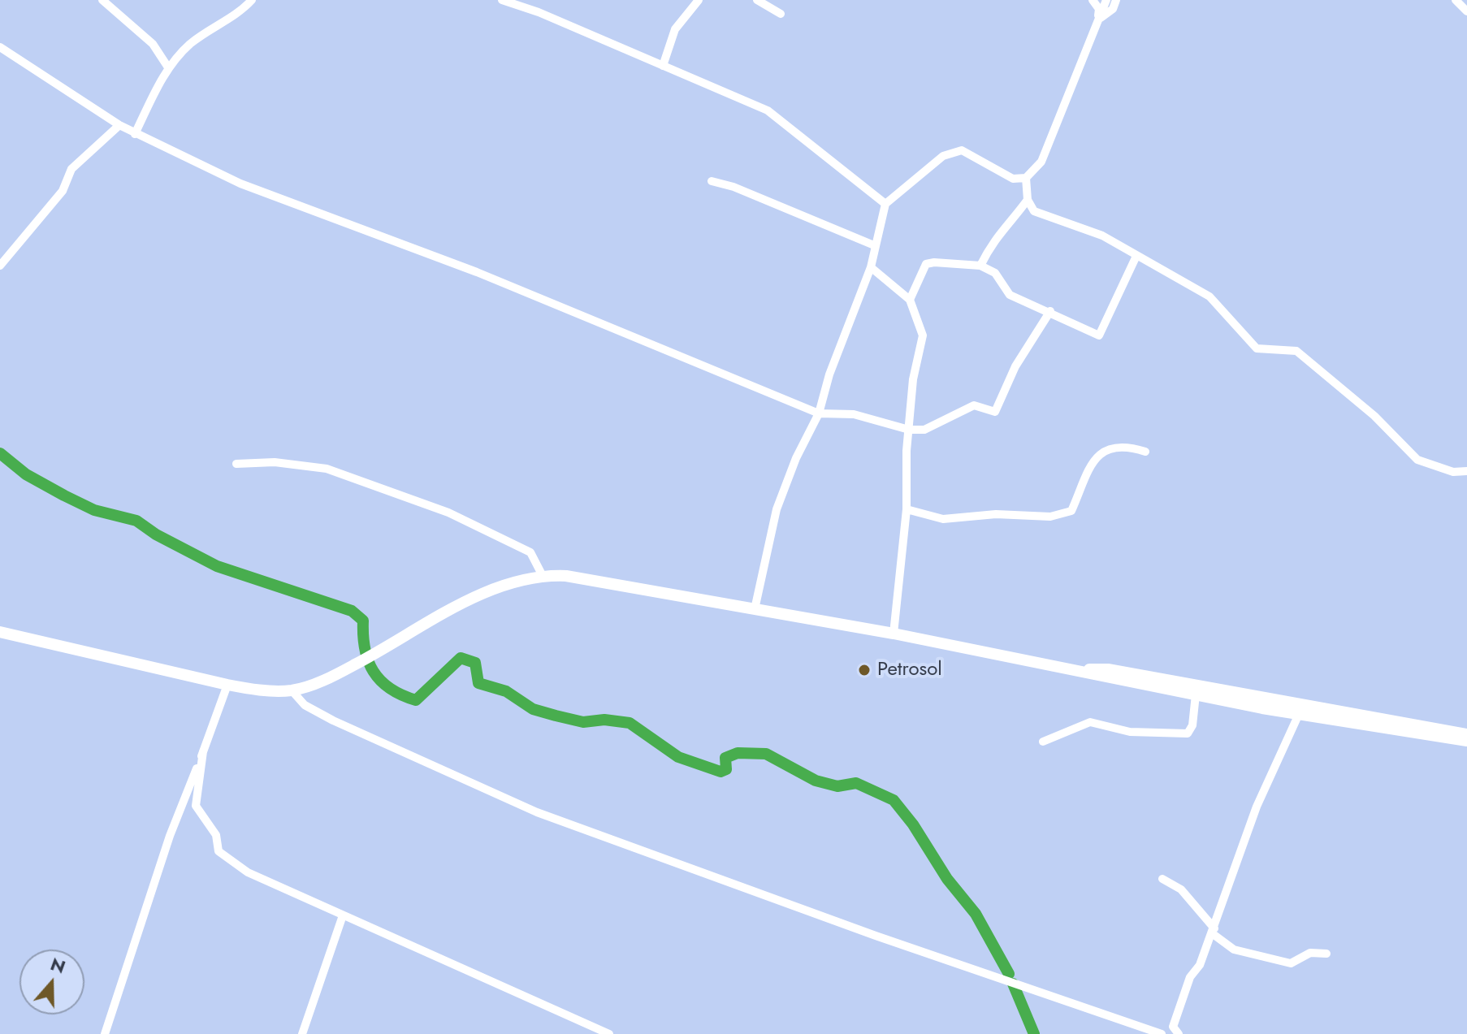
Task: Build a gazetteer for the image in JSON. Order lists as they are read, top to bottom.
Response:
{
  "places": ["Petrosol"],
  "north": "top"
}
